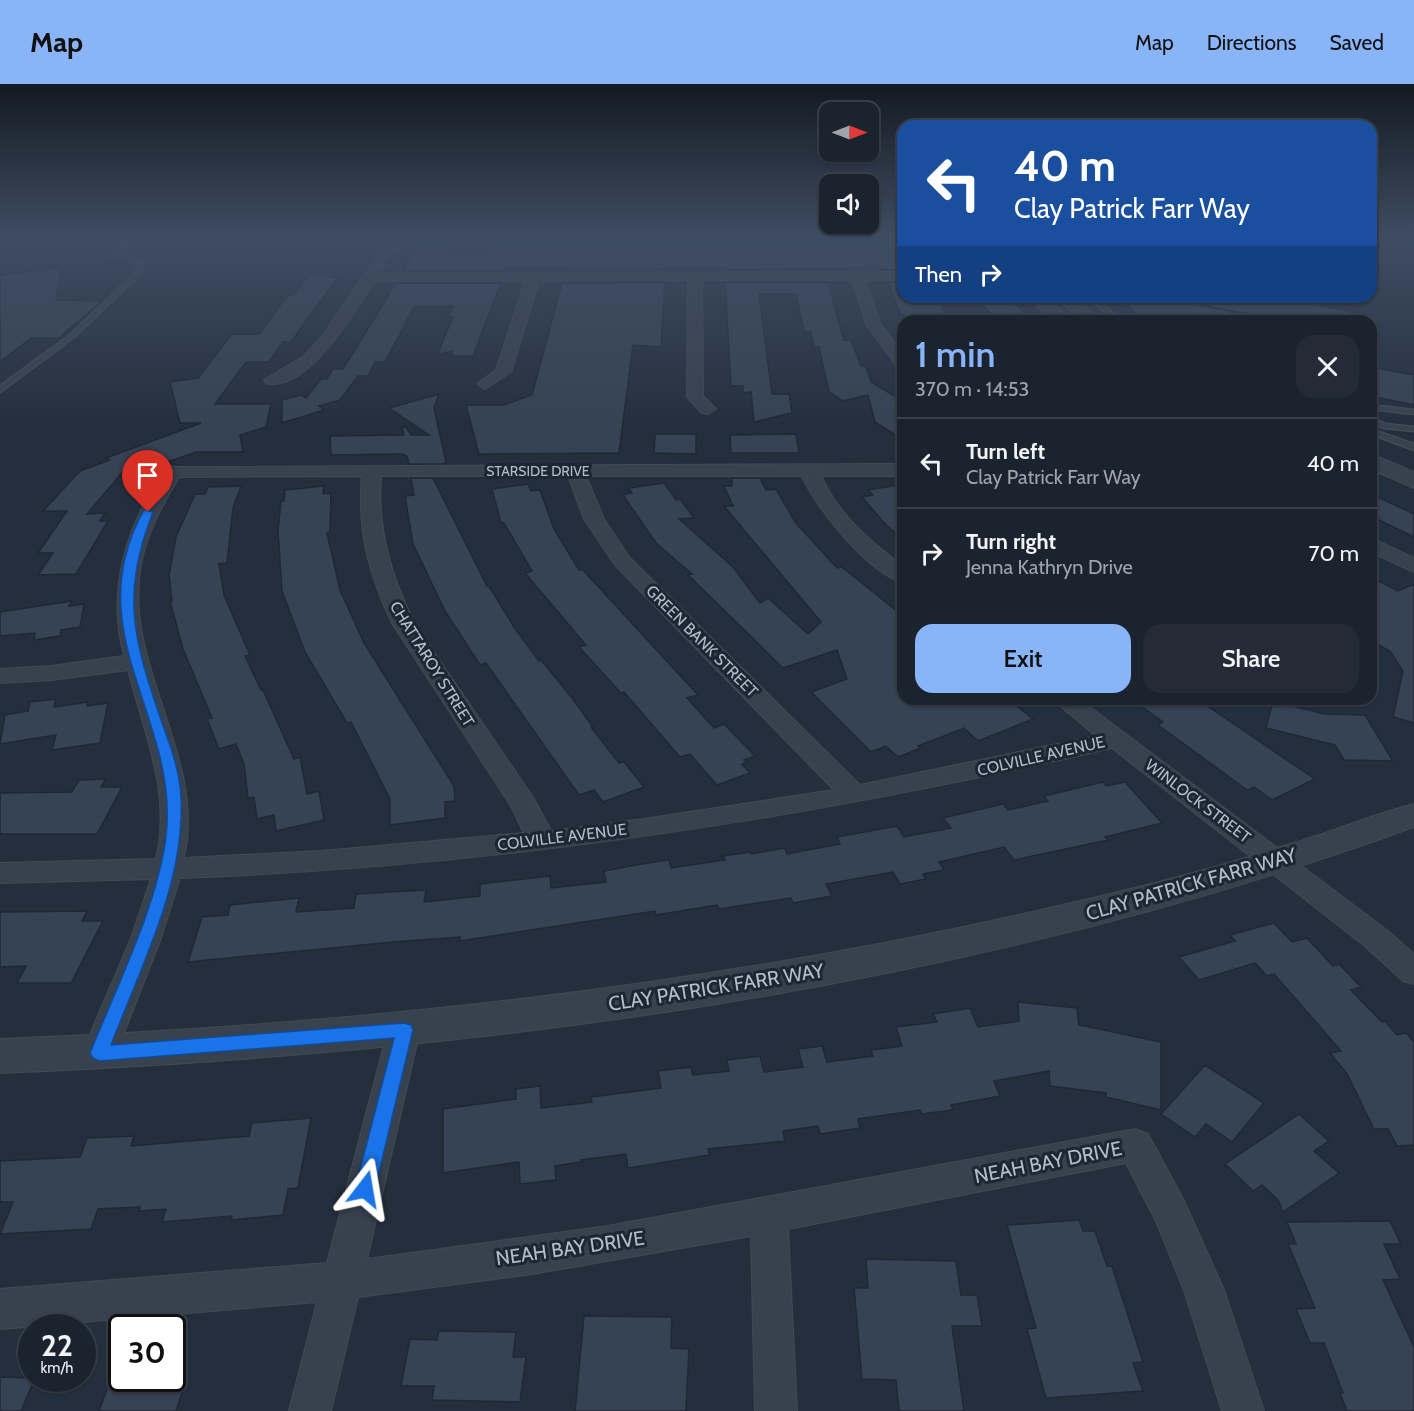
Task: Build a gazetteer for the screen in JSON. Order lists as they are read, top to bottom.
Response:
{
  "streets": {
    "street": [
      "STARSIDE DRIVE",
      "GREEN BANK STREET",
      "CHATTAROY STREET",
      "COLVILLE AVENUE",
      "WINLOCK STREET",
      "CLAY PATRICK FARR WAY",
      "NEAH BAY DRIVE"
    ]
  },
  "crossings": [
    ["STARSIDE DRIVE", "GREEN BANK STREET"],
    ["STARSIDE DRIVE", "CHATTAROY STREET"],
    ["GREEN BANK STREET", "COLVILLE AVENUE"],
    ["CHATTAROY STREET", "COLVILLE AVENUE"],
    ["COLVILLE AVENUE", "WINLOCK STREET"],
    ["WINLOCK STREET", "CLAY PATRICK FARR WAY"]
  ],
  "north": "right",
  "page": {
    "header": "Map",
    "nav": ["Map", "Directions", "Saved"],
    "turn": ["40 m", "Clay Patrick Farr Way"],
    "then": "Then",
    "heading": ["1 min", "370 m · 14:53"],
    "list": [
      {
        "name": "Turn left",
        "note": "Clay Patrick Farr Way",
        "value": "40 m"
      },
      {
        "name": "Turn right",
        "note": "Jenna Kathryn Drive",
        "value": "70 m"
      }
    ],
    "buttons": ["Exit", "Share"],
    "speed": "22 km/h",
    "limit": "30"
  }
}
